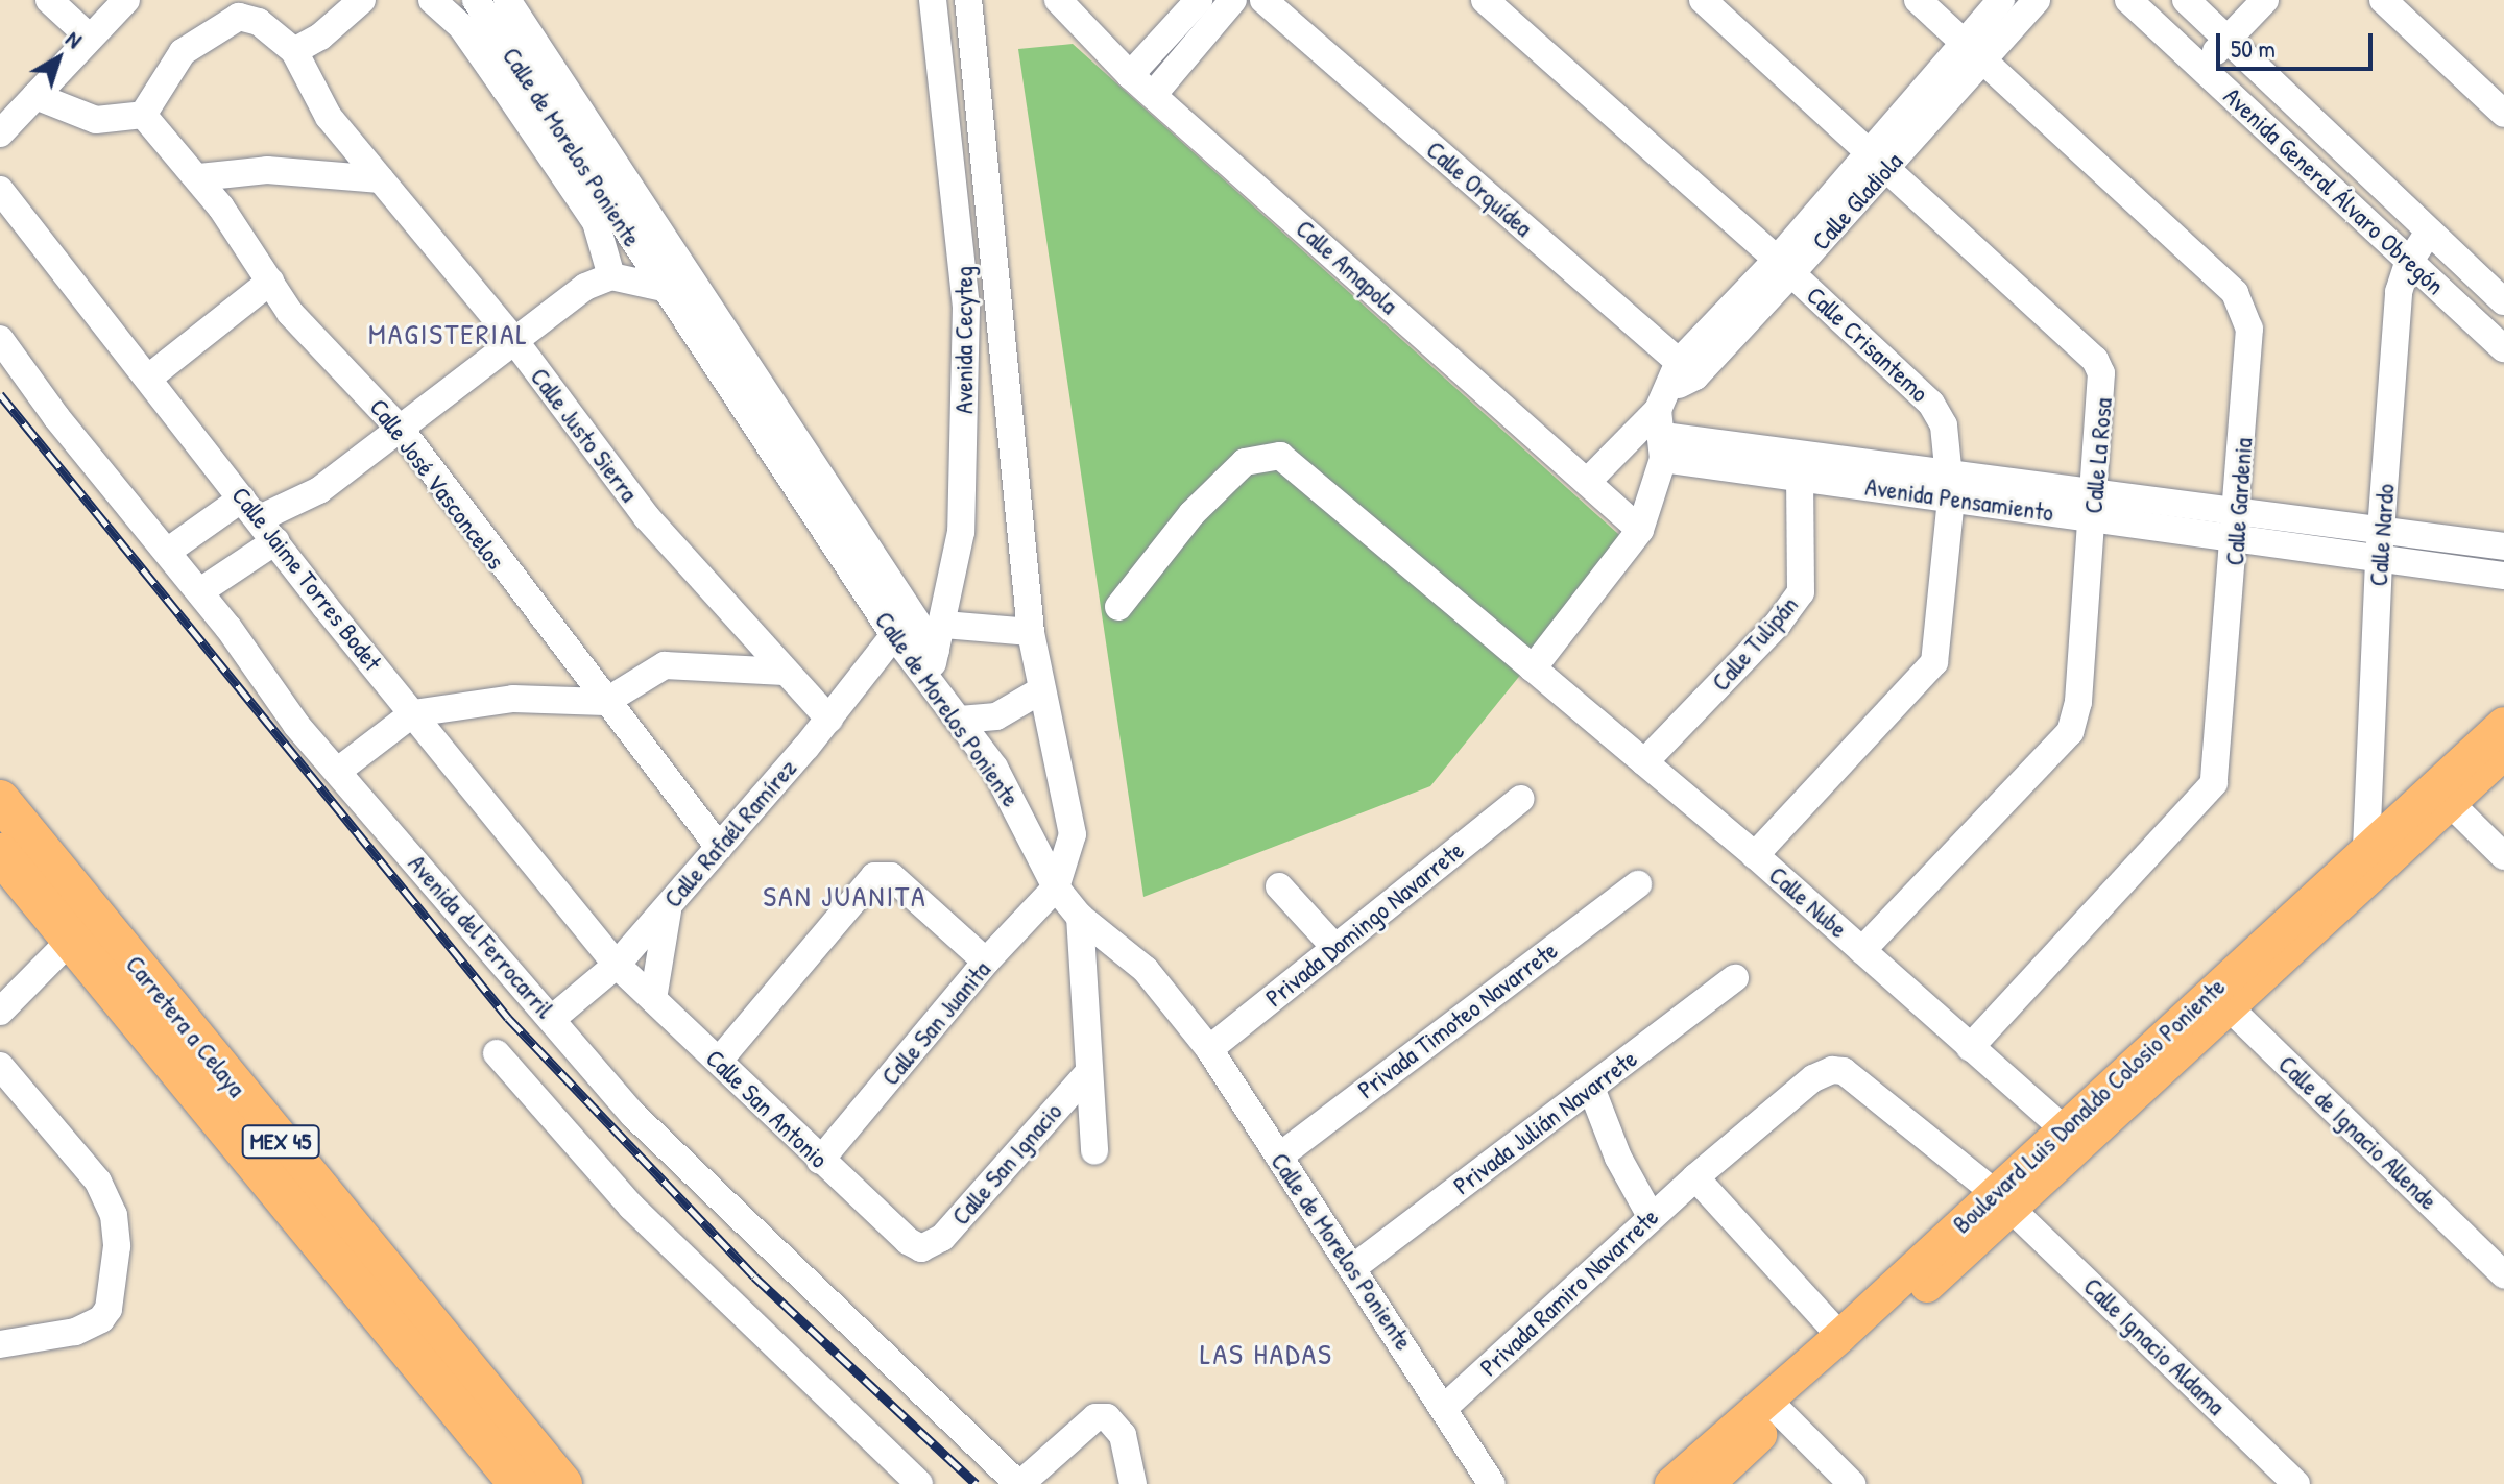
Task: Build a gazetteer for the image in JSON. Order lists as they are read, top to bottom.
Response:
{
  "streets": {
    "highway": ["Carretera a Celaya", "MEX 45"],
    "main road": ["Boulevard Luis Donaldo Colosio Poniente"],
    "street": [
      "Calle de Morelos Poniente",
      "Calle Orquídea",
      "Avenida General Álvaro Obregón",
      "Calle Gladiola",
      "Calle Amapola",
      "Avenida Cecyteg",
      "Calle Crisantemo",
      "Calle Justo Sierra",
      "Calle La Rosa",
      "Calle José Vasconcelos",
      "Avenida Pensamiento",
      "Calle Gardenia",
      "Calle Nardo",
      "Calle Jaime Torres Bodet",
      "Calle Tulipán",
      "Calle Rafaél Ramírez",
      "Calle Nube",
      "Privada Domingo Navarrete",
      "Avenida del Ferrocarril",
      "Privada Timoteo Navarrete",
      "Calle San Juanita",
      "Calle San Antonio",
      "Privada Julián Navarrete",
      "Calle de Ignacio Allende",
      "Calle San Ignacio",
      "Privada Ramiro Navarrete",
      "Calle Ignacio Aldama"
    ]
  },
  "crossings": [
    ["Calle de Morelos Poniente", "Avenida Cecyteg"],
    ["Calle de Morelos Poniente", "Calle Rafaél Ramírez"],
    ["Calle de Morelos Poniente", "Privada Domingo Navarrete"],
    ["Calle de Morelos Poniente", "Privada Timoteo Navarrete"],
    ["Calle de Morelos Poniente", "Calle San Juanita"],
    ["Calle de Morelos Poniente", "Privada Julián Navarrete"],
    ["Calle de Morelos Poniente", "Privada Ramiro Navarrete"],
    ["Calle Orquídea", "Calle Gladiola"],
    ["Avenida General Álvaro Obregón", "Calle Nardo"],
    ["Calle Gladiola", "Calle Amapola"],
    ["Calle Gladiola", "Calle Crisantemo"],
    ["Calle Gladiola", "Calle La Rosa"],
    ["Calle Gladiola", "Avenida Pensamiento"],
    ["Calle Gladiola", "Calle Gardenia"],
    ["Calle Crisantemo", "Avenida Pensamiento"],
    ["Calle Crisantemo", "Calle Nube"],
    ["Calle Justo Sierra", "Calle Rafaél Ramírez"],
    ["Calle La Rosa", "Avenida Pensamiento"],
    ["Calle La Rosa", "Calle Nube"],
    ["Calle José Vasconcelos", "Calle Rafaél Ramírez"],
    ["Avenida Pensamiento", "Calle Gardenia"],
    ["Avenida Pensamiento", "Calle Nardo"],
    ["Avenida Pensamiento", "Calle Tulipán"],
    ["Calle Gardenia", "Calle Nube"],
    ["Calle Nardo", "Boulevard Luis Donaldo Colosio Poniente"],
    ["Calle Jaime Torres Bodet", "Calle Rafaél Ramírez"],
    ["Calle Jaime Torres Bodet", "Calle San Antonio"],
    ["Calle Tulipán", "Calle Nube"],
    ["Calle Rafaél Ramírez", "Avenida del Ferrocarril"],
    ["Calle Rafaél Ramírez", "Calle San Antonio"],
    ["Calle Nube", "Boulevard Luis Donaldo Colosio Poniente"],
    ["Calle San Juanita", "Calle San Antonio"],
    ["Boulevard Luis Donaldo Colosio Poniente", "Calle de Ignacio Allende"],
    ["Boulevard Luis Donaldo Colosio Poniente", "Privada Ramiro Navarrete"],
    ["Boulevard Luis Donaldo Colosio Poniente", "Calle Ignacio Aldama"],
    ["Calle San Antonio", "Calle San Ignacio"],
    ["Privada Ramiro Navarrete", "Calle Ignacio Aldama"]
  ],
  "districts": ["MAGISTERIAL", "SAN JUANITA", "LAS HADAS"],
  "scale_bar": "50 m",
  "north": "top right"
}
